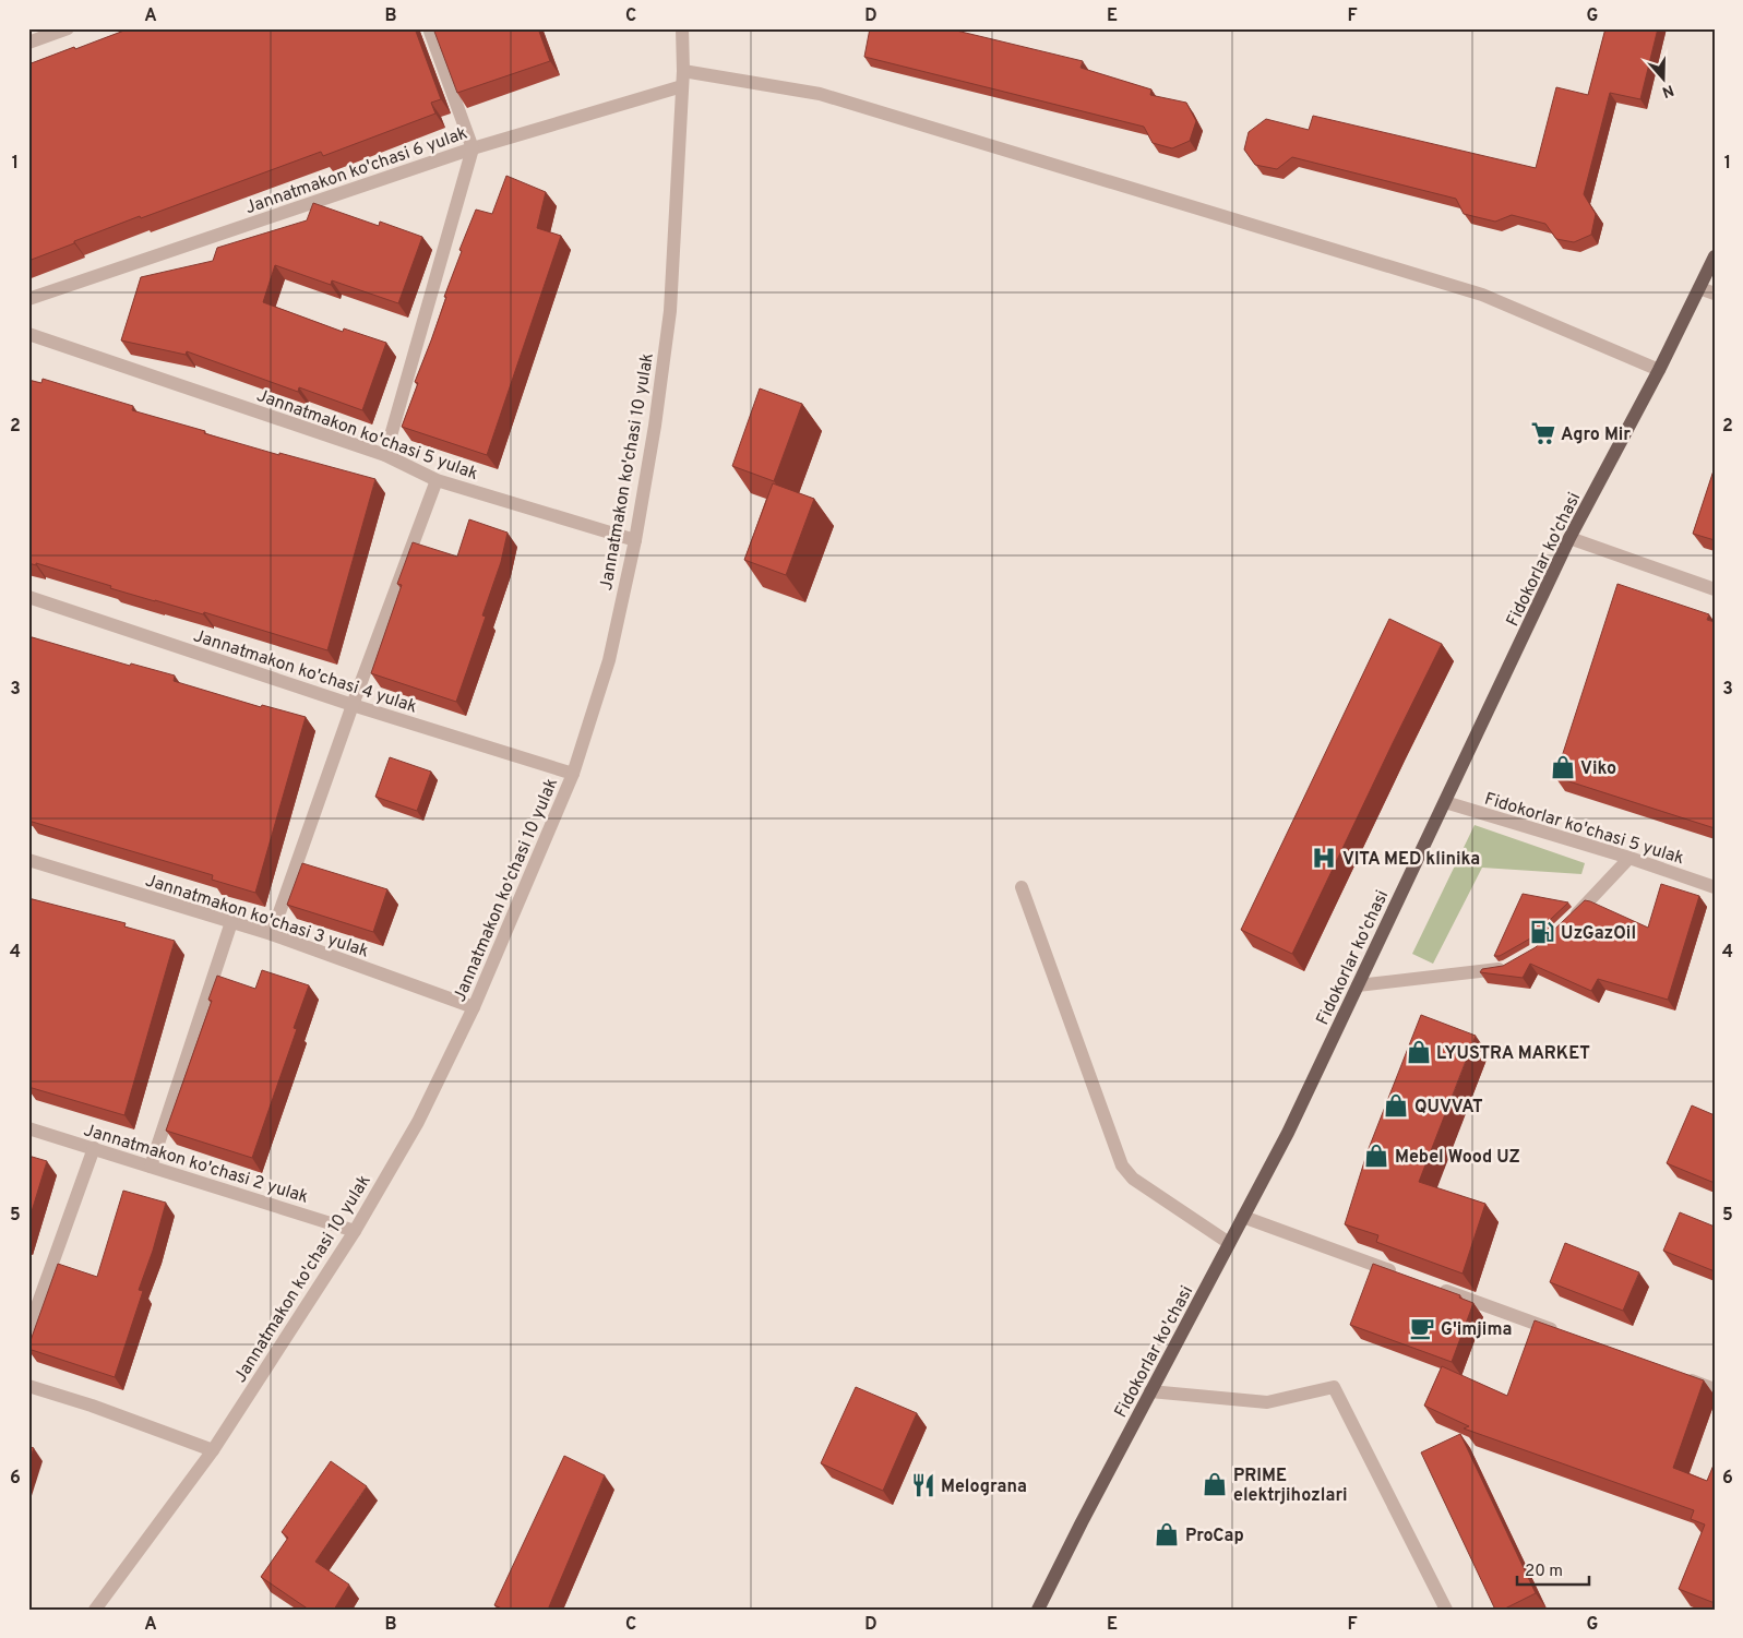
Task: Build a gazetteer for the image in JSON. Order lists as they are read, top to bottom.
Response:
{
  "streets": {
    "main road": ["Fidokorlar ko'chasi"],
    "street": [
      "Jannatmakon ko'chasi 6 yulak",
      "Jannatmakon ko'chasi 5 yulak",
      "Jannatmakon ko'chasi 10 yulak",
      "Jannatmakon ko'chasi 4 yulak",
      "Fidokorlar ko'chasi 5 yulak",
      "Jannatmakon ko'chasi 3 yulak",
      "Jannatmakon ko'chasi 2 yulak"
    ]
  },
  "crossings": [
    ["Jannatmakon ko'chasi 6 yulak", "Jannatmakon ko'chasi 10 yulak"],
    ["Jannatmakon ko'chasi 5 yulak", "Jannatmakon ko'chasi 10 yulak"],
    ["Jannatmakon ko'chasi 10 yulak", "Jannatmakon ko'chasi 4 yulak"],
    ["Jannatmakon ko'chasi 10 yulak", "Jannatmakon ko'chasi 3 yulak"],
    ["Jannatmakon ko'chasi 10 yulak", "Jannatmakon ko'chasi 2 yulak"],
    ["Fidokorlar ko'chasi", "Fidokorlar ko'chasi 5 yulak"]
  ],
  "places": {
    "supermarket": ["Agro Mir"],
    "shop": [
      "Viko",
      "LYUSTRA MARKET",
      "QUVVAT",
      "Mebel Wood UZ",
      "PRIME elektrjihozlari",
      "ProCap"
    ],
    "hospital": ["VITA MED klinika"],
    "fuel station": ["UzGazOil"],
    "cafe": ["G'imjima"],
    "restaurant": ["Melograna"]
  },
  "scale_bar": "20 m",
  "north": "bottom",
  "grid": {
    "columns": [
      "A",
      "B",
      "C",
      "D",
      "E",
      "F",
      "G"
    ],
    "rows": [
      "1",
      "2",
      "3",
      "4",
      "5",
      "6"
    ]
  }
}
